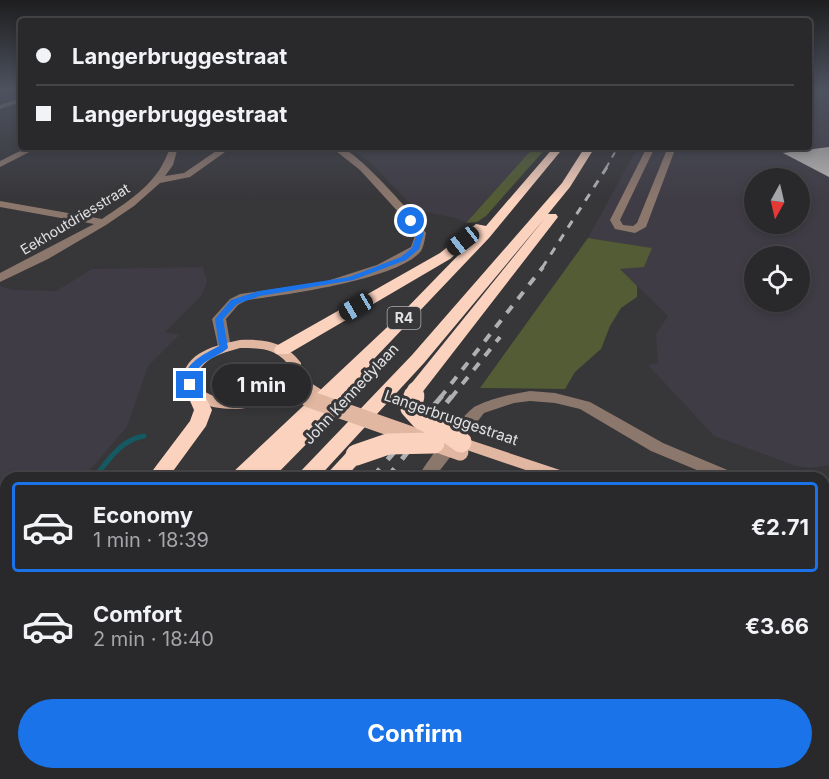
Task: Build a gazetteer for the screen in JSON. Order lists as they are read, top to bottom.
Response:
{
  "streets": {
    "highway": ["R4", "John Kennedylaan"],
    "main road": ["Langerbruggestraat"],
    "street": ["Eekhoutdriesstraat"]
  },
  "north": "bottom",
  "page": {
    "banner": ["Langerbruggestraat", "Langerbruggestraat"],
    "bubble": "1 min",
    "list": [
      {
        "name": "Economy",
        "note": "1 min · 18:39",
        "value": "€2.71"
      },
      {
        "name": "Comfort",
        "note": "2 min · 18:40",
        "value": "€3.66"
      }
    ],
    "buttons": "Confirm"
  }
}
